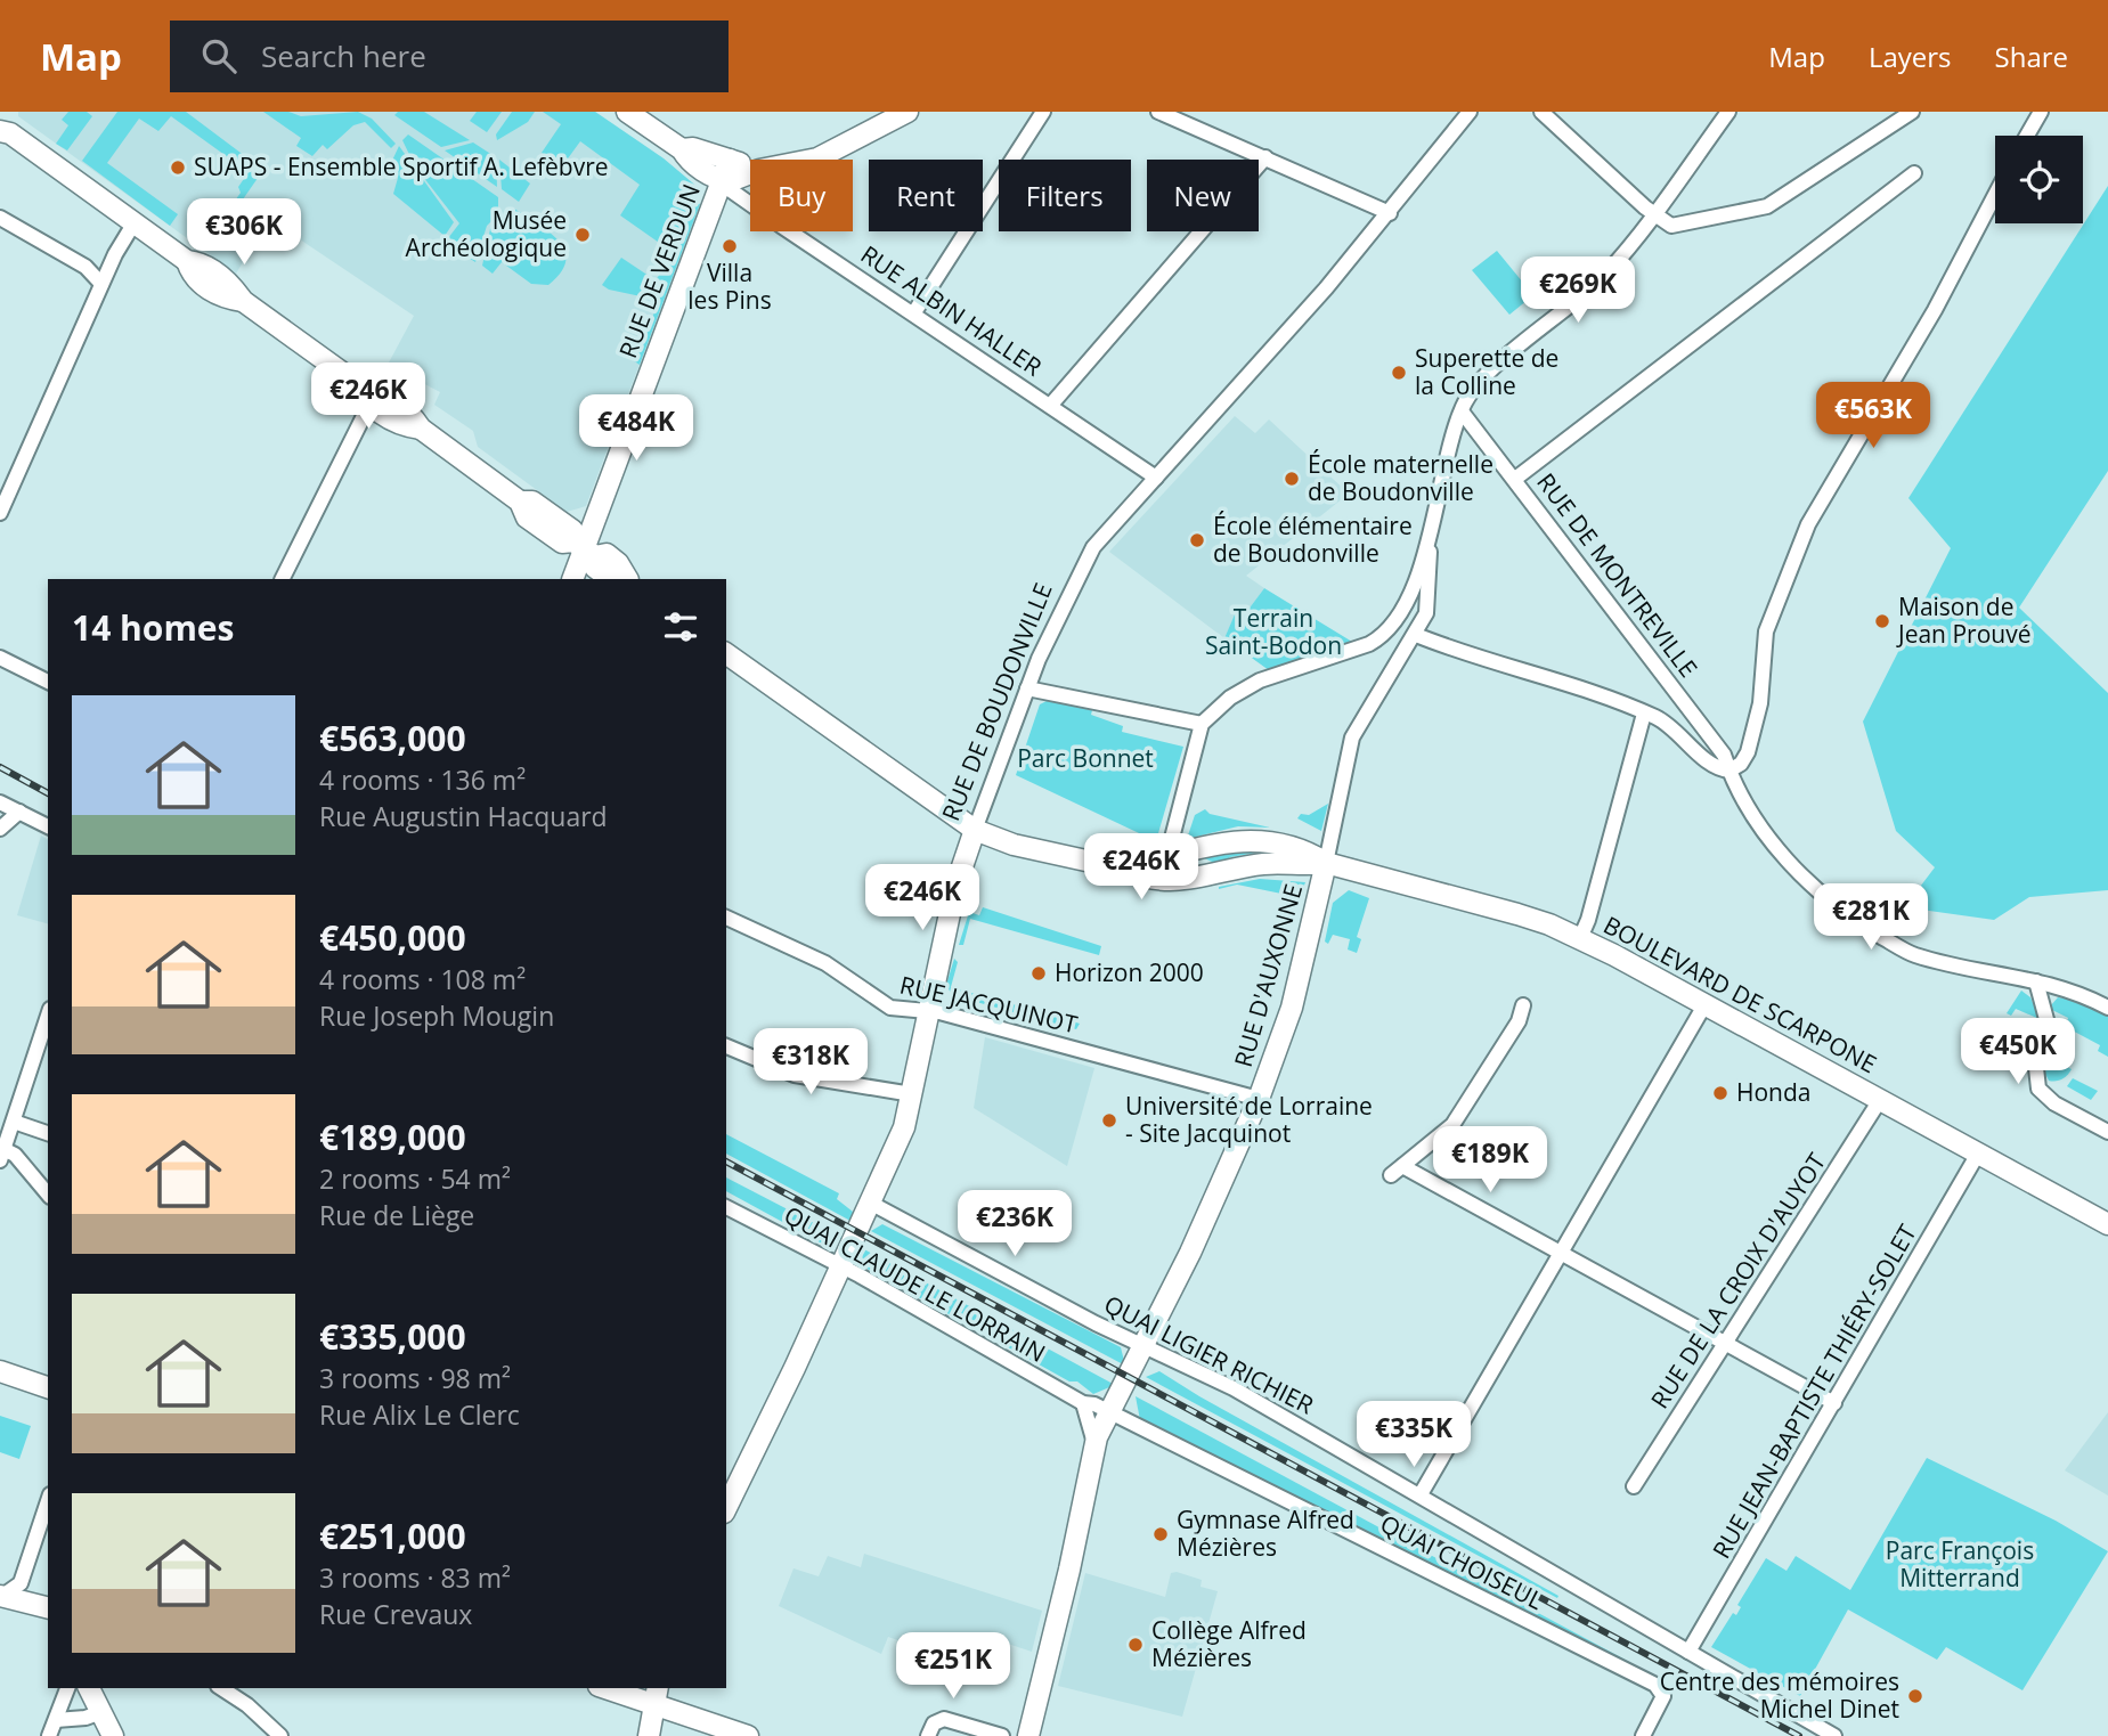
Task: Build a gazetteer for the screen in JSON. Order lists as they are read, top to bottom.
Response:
{
  "streets": {
    "main road": [
      "RUE DE VERDUN",
      "RUE DE BOUDONVILLE",
      "RUE D'AUXONNE",
      "BOULEVARD DE SCARPONE"
    ],
    "street": [
      "RUE ALBIN HALLER",
      "RUE DE MONTREVILLE",
      "RUE JACQUINOT",
      "RUE DE LA CROIX D'AUYOT",
      "QUAI CLAUDE LE LORRAIN",
      "QUAI LIGIER RICHIER",
      "RUE JEAN-BAPTISTE THIÉRY-SOLET",
      "QUAI CHOISEUL"
    ]
  },
  "crossings": [
    ["RUE DE VERDUN", "RUE ALBIN HALLER"],
    ["RUE ALBIN HALLER", "RUE DE BOUDONVILLE"],
    ["RUE DE BOUDONVILLE", "RUE JACQUINOT"],
    ["RUE DE BOUDONVILLE", "QUAI CLAUDE LE LORRAIN"],
    ["RUE DE BOUDONVILLE", "QUAI LIGIER RICHIER"],
    ["RUE D'AUXONNE", "BOULEVARD DE SCARPONE"],
    ["RUE D'AUXONNE", "RUE JACQUINOT"],
    ["RUE D'AUXONNE", "QUAI CLAUDE LE LORRAIN"],
    ["RUE D'AUXONNE", "QUAI LIGIER RICHIER"],
    ["RUE D'AUXONNE", "QUAI CHOISEUL"],
    ["BOULEVARD DE SCARPONE", "RUE DE LA CROIX D'AUYOT"],
    ["BOULEVARD DE SCARPONE", "RUE JEAN-BAPTISTE THIÉRY-SOLET"],
    ["QUAI CLAUDE LE LORRAIN", "QUAI CHOISEUL"],
    ["QUAI LIGIER RICHIER", "RUE JEAN-BAPTISTE THIÉRY-SOLET"]
  ],
  "parks": ["Terrain Saint-Bodon", "Parc Bonnet", "Parc François Mitterrand"],
  "places": [
    "SUAPS - Ensemble Sportif A. Lefèbvre",
    "Musée Archéologique",
    "Villa les Pins",
    "Superette de la Colline",
    "École maternelle de Boudonville",
    "École élémentaire de Boudonville",
    "Maison de Jean Prouvé",
    "Horizon 2000",
    "Honda",
    "Université de Lorraine - Site Jacquinot",
    "Gymnase Alfred Mézières",
    "Collège Alfred Mézières",
    "Centre des mémoires Michel Dinet"
  ],
  "page": {
    "header": "Map",
    "search": "Search here",
    "nav": ["Map", "Layers", "Share"],
    "chip": [
      "Buy",
      "Rent",
      "Filters",
      "New"
    ],
    "price": [
      "€306K",
      "€269K",
      "€246K",
      "€563K",
      "€484K",
      "€246K",
      "€246K",
      "€281K",
      "€450K",
      "€318K",
      "€189K",
      "€236K",
      "€335K",
      "€251K"
    ],
    "heading": "14 homes",
    "list": [
      {
        "name": "€563,000",
        "note": "4 rooms · 136 m² · Rue Augustin Hacquard"
      },
      {
        "name": "€450,000",
        "note": "4 rooms · 108 m² · Rue Joseph Mougin"
      },
      {
        "name": "€189,000",
        "note": "2 rooms · 54 m² · Rue de Liège"
      },
      {
        "name": "€335,000",
        "note": "3 rooms · 98 m² · Rue Alix Le Clerc"
      },
      {
        "name": "€251,000",
        "note": "3 rooms · 83 m² · Rue Crevaux"
      }
    ]
  }
}
